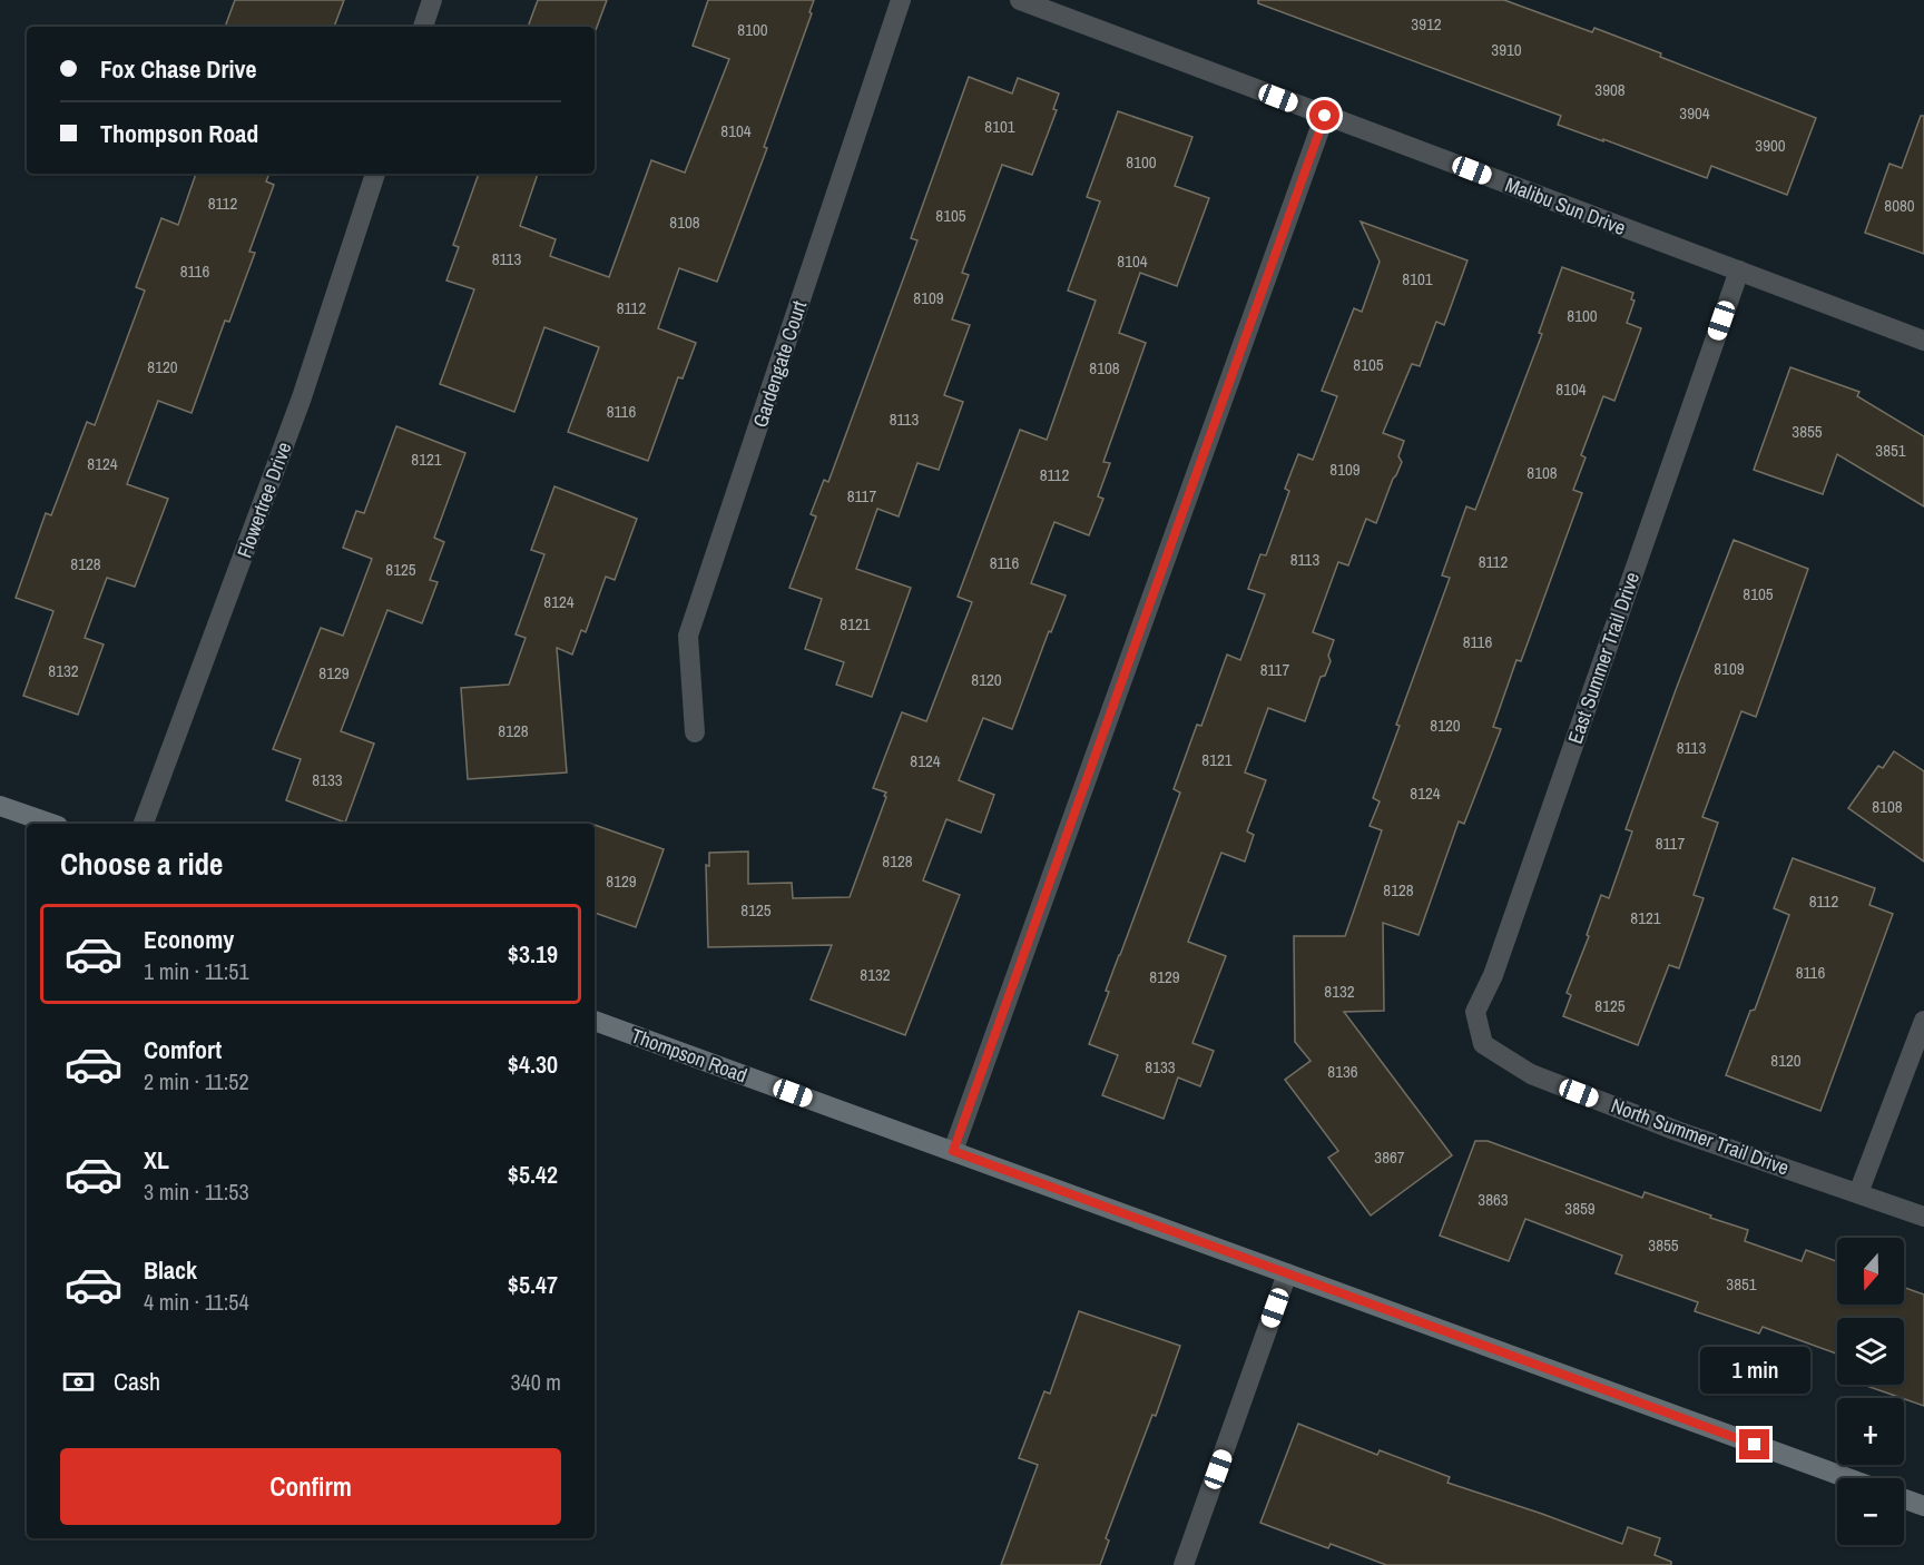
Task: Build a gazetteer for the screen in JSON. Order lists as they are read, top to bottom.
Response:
{
  "streets": {
    "street": [
      "Malibu Sun Drive",
      "Gardengate Court",
      "Flowertree Drive",
      "East Summer Trail Drive",
      "Thompson Road",
      "North Summer Trail Drive"
    ]
  },
  "crossings": [
    ["Malibu Sun Drive", "East Summer Trail Drive"],
    ["East Summer Trail Drive", "North Summer Trail Drive"]
  ],
  "house_numbers": [
    "3912",
    "8100",
    "3910",
    "3908",
    "3904",
    "8101",
    "8104",
    "3900",
    "8100",
    "8112",
    "8080",
    "8105",
    "8108",
    "8113",
    "8104",
    "8116",
    "8101",
    "8109",
    "8112",
    "8100",
    "8105",
    "8120",
    "8108",
    "8104",
    "8116",
    "8113",
    "3855",
    "3851",
    "8121",
    "8124",
    "8109",
    "8108",
    "8112",
    "8117",
    "8113",
    "8112",
    "8116",
    "8128",
    "8125",
    "8105",
    "8124",
    "8121",
    "8116",
    "8109",
    "8117",
    "8132",
    "8129",
    "8120",
    "8120",
    "8128",
    "8113",
    "8121",
    "8124",
    "8133",
    "8124",
    "8108",
    "8117",
    "8128",
    "8129",
    "8128",
    "8112",
    "8125",
    "8121",
    "8116",
    "8132",
    "8129",
    "8132",
    "8125",
    "8120",
    "8133",
    "8136",
    "3867",
    "3863",
    "3859",
    "3855",
    "3851"
  ],
  "north": "bottom",
  "page": {
    "banner": ["Fox Chase Drive", "Thompson Road"],
    "heading": "Choose a ride",
    "list": [
      {
        "name": "Economy",
        "note": "1 min · 11:51",
        "value": "$3.19"
      },
      {
        "name": "Comfort",
        "note": "2 min · 11:52",
        "value": "$4.30"
      },
      {
        "name": "XL",
        "note": "3 min · 11:53",
        "value": "$5.42"
      },
      {
        "name": "Black",
        "note": "4 min · 11:54",
        "value": "$5.47"
      }
    ],
    "map_buttons": ["+", "−"],
    "pay": ["Cash", "340 m"],
    "bubble": "1 min",
    "buttons": "Confirm"
  }
}
